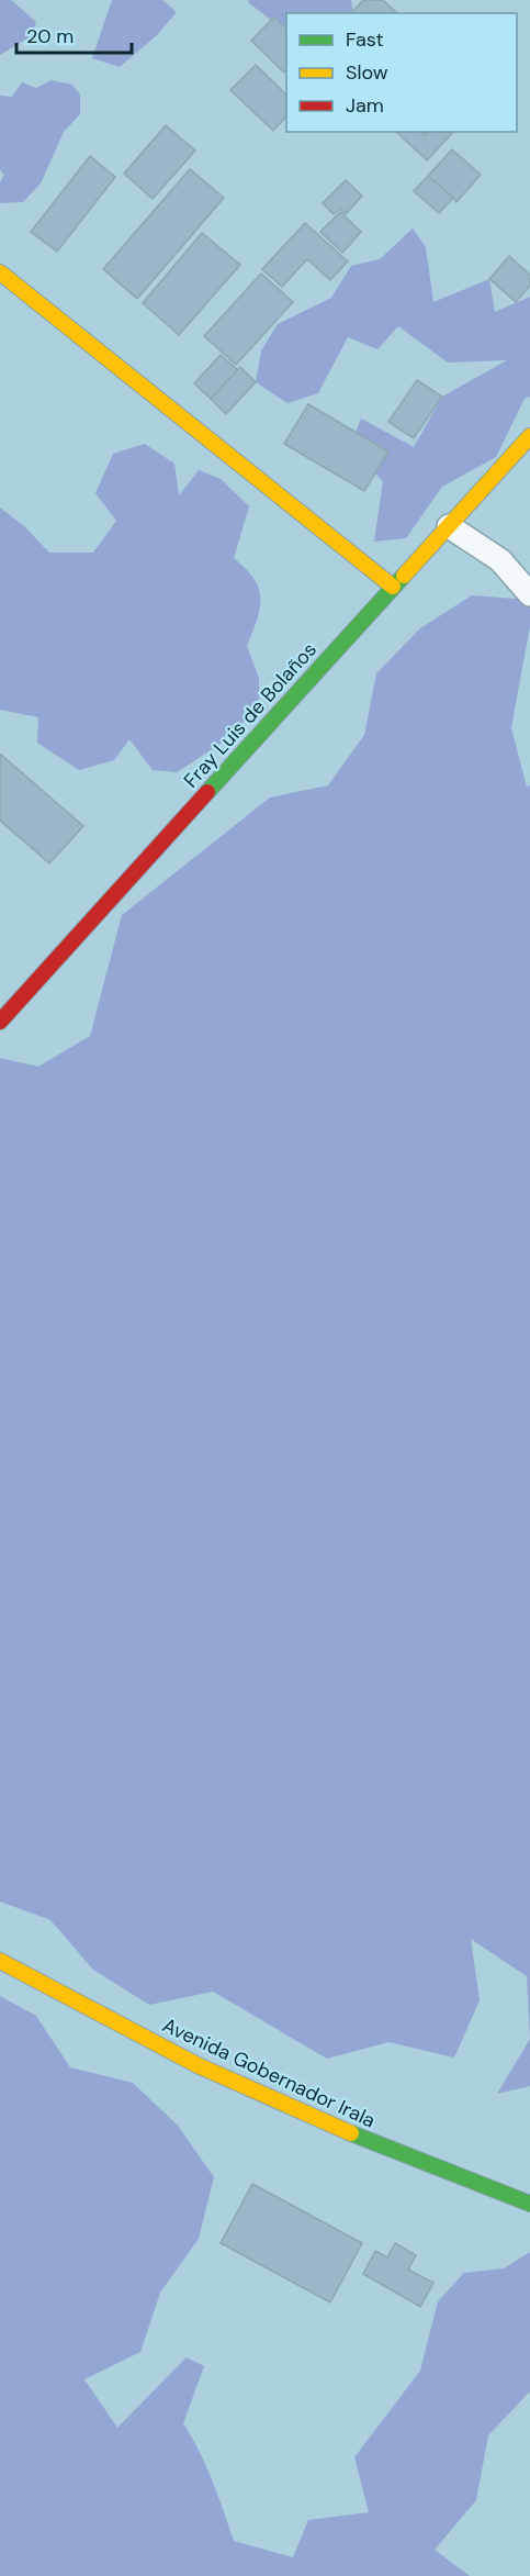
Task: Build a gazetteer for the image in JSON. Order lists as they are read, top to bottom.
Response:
{
  "streets": {
    "street": ["Fray Luis de Bolaños", "Avenida Gobernador Irala"]
  },
  "legend": ["Fast", "Slow", "Jam"],
  "scale_bar": "20 m"
}
